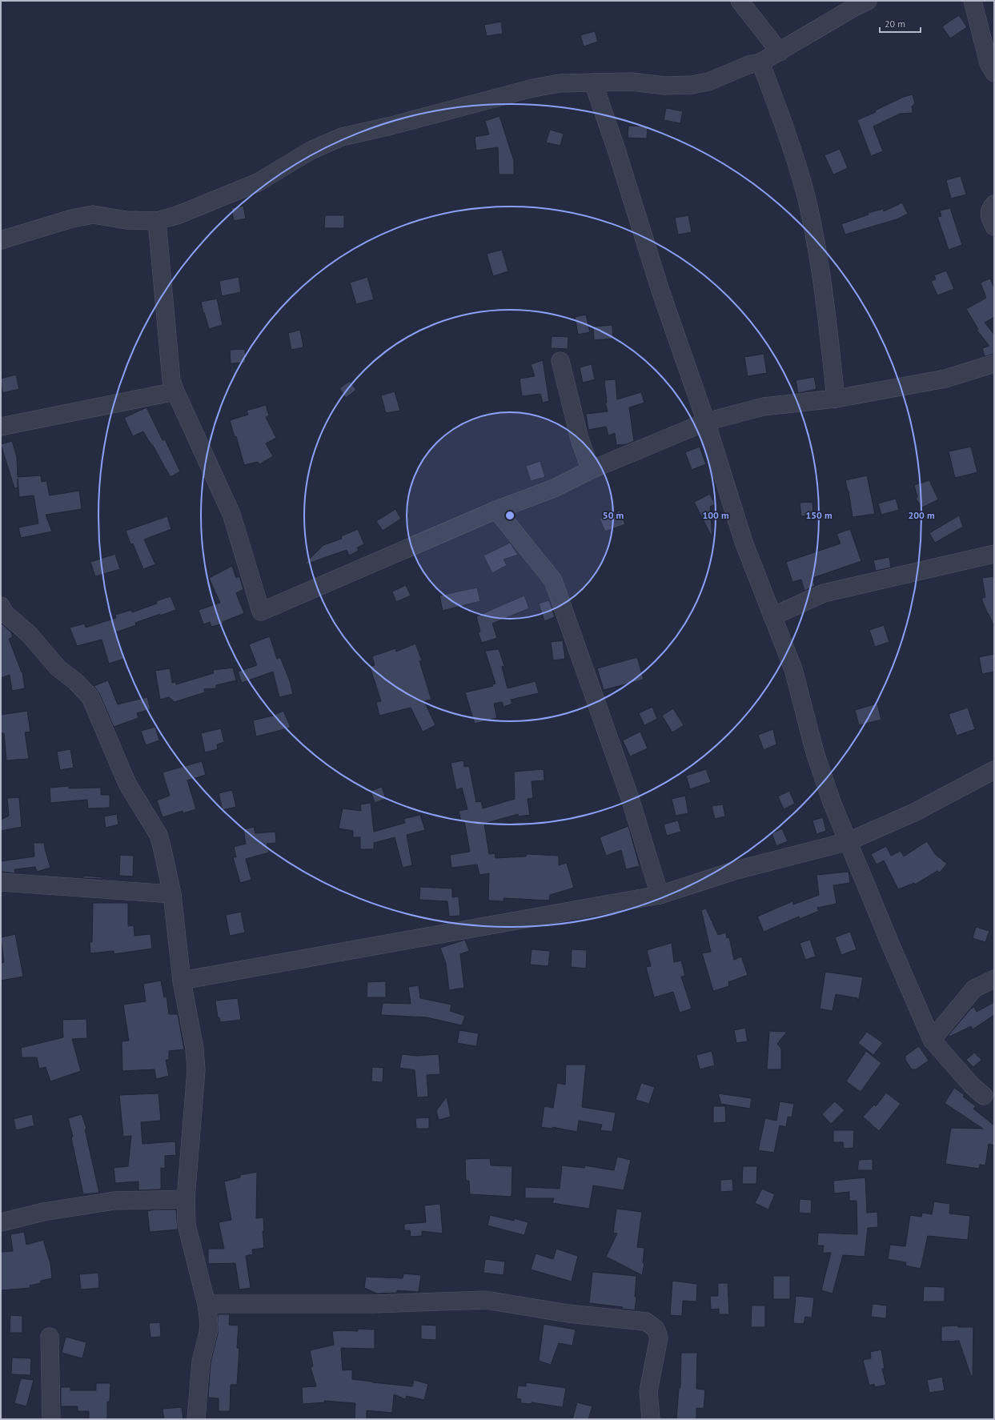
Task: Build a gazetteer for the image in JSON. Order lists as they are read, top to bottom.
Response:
{
  "scale_bar": "20 m",
  "rings": [
    "50 m",
    "100 m",
    "150 m",
    "200 m"
  ]
}
